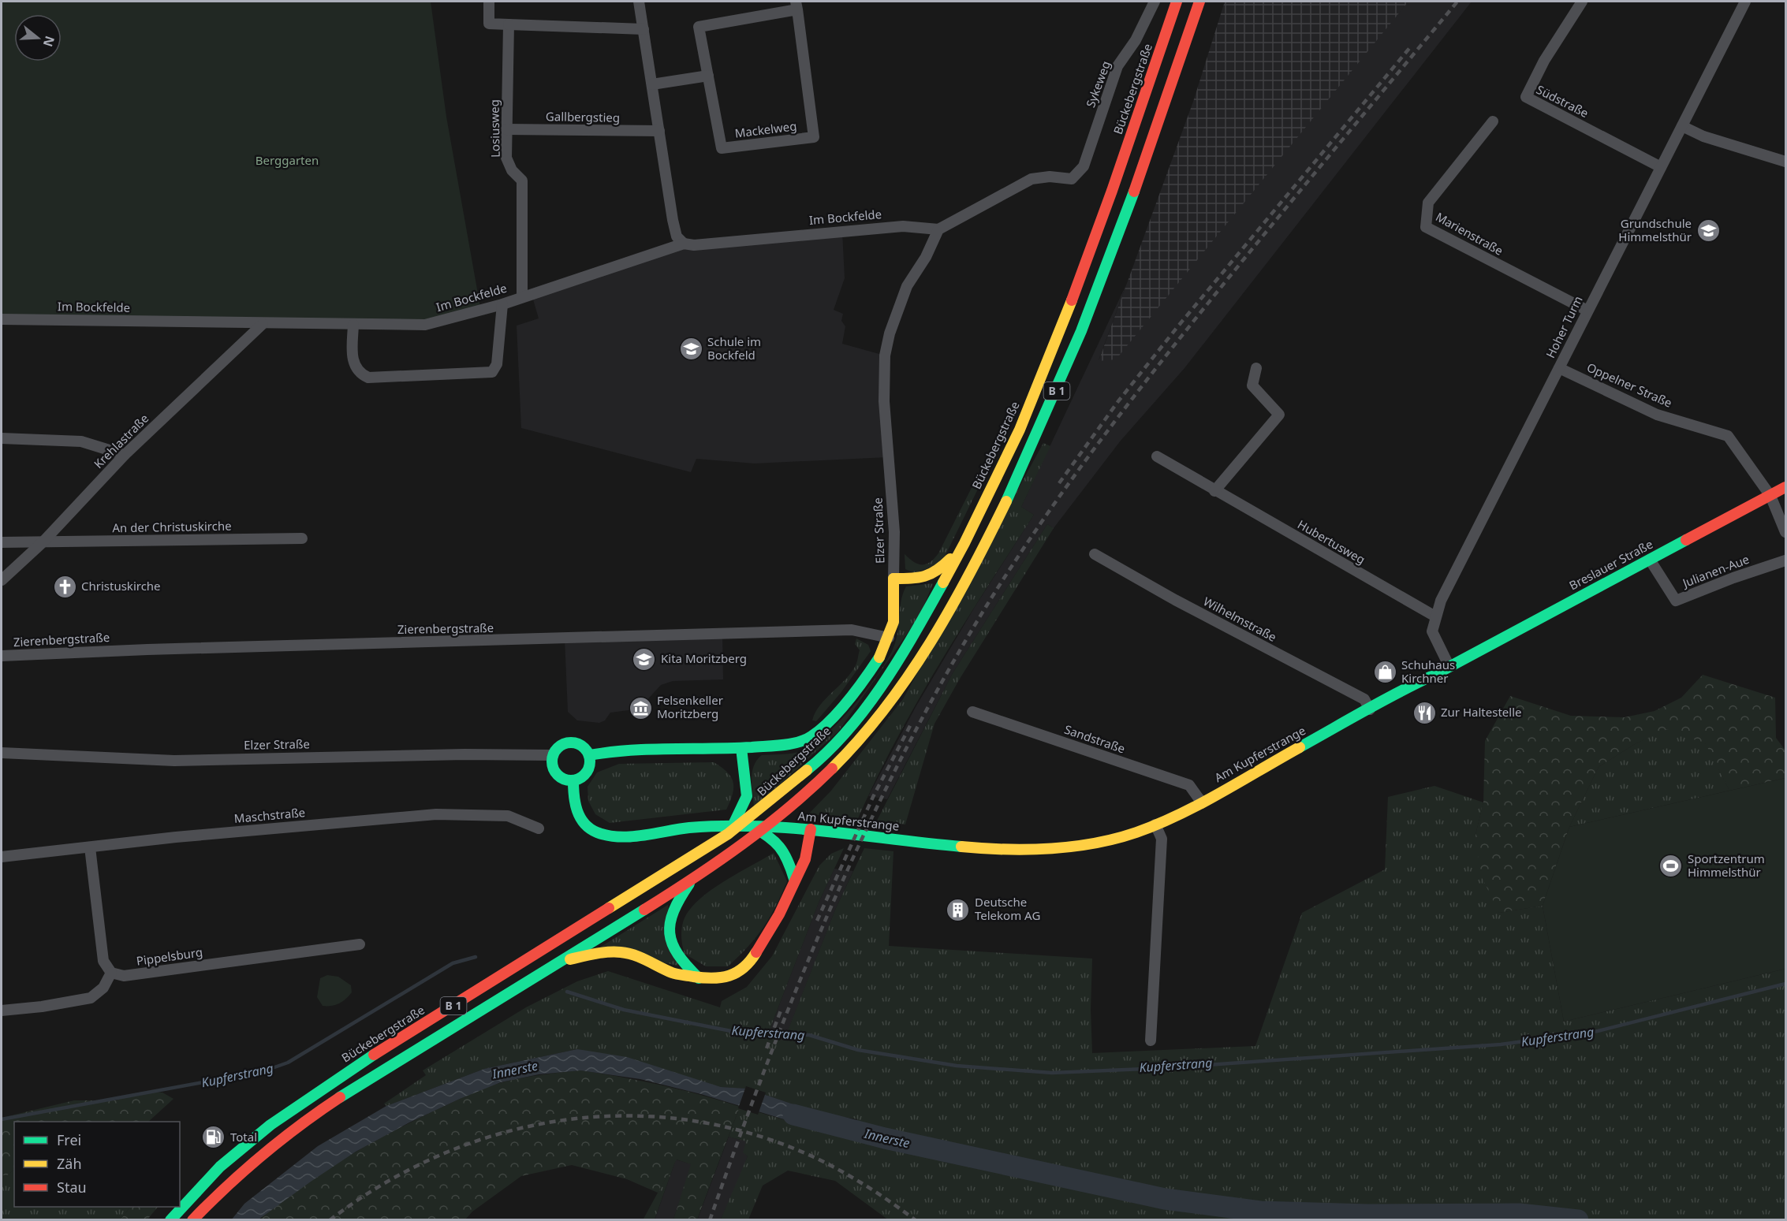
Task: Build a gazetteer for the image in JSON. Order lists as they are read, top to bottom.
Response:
{
  "streets": {
    "main road": [
      "Bückebergstraße",
      "B 1",
      "Elzer Straße",
      "Breslauer Straße",
      "Am Kupferstrange"
    ],
    "street": [
      "Sykeweg",
      "Südstraße",
      "Gallbergstieg",
      "Losiusweg",
      "Mackelweg",
      "Im Bockfelde",
      "Marienstraße",
      "Hoher Turm",
      "Oppelner Straße",
      "Krehlastraße",
      "An der Christuskirche",
      "Hubertusweg",
      "Julianen-Aue",
      "Wilhelmstraße",
      "Zierenbergstraße",
      "Sandstraße",
      "Maschstraße",
      "Pippelsburg"
    ]
  },
  "crossings": [
    ["Sykeweg", "Im Bockfelde"],
    ["Sykeweg", "Elzer Straße"],
    ["Südstraße", "Hoher Turm"],
    ["Gallbergstieg", "Losiusweg"],
    ["Losiusweg", "Im Bockfelde"],
    ["Im Bockfelde", "Krehlastraße"],
    ["Im Bockfelde", "Elzer Straße"],
    ["Marienstraße", "Hoher Turm"],
    ["Hoher Turm", "Oppelner Straße"],
    ["Hoher Turm", "Hubertusweg"],
    ["Hoher Turm", "Breslauer Straße"],
    ["Hoher Turm", "Am Kupferstrange"],
    ["Oppelner Straße", "Breslauer Straße"],
    ["Krehlastraße", "An der Christuskirche"],
    ["Elzer Straße", "Zierenbergstraße"],
    ["Elzer Straße", "Am Kupferstrange"],
    ["Breslauer Straße", "Julianen-Aue"],
    ["Breslauer Straße", "Am Kupferstrange"],
    ["Wilhelmstraße", "Am Kupferstrange"],
    ["Sandstraße", "Am Kupferstrange"]
  ],
  "water": ["Kupferstrang", "Innerste"],
  "parks": ["Berggarten"],
  "places": {
    "school or university": ["Grundschule Himmelsthür", "Schule im Bockfeld", "Kita Moritzberg"],
    "church": ["Christuskirche"],
    "shop": ["Schuhaus Kirchner"],
    "museum": ["Felsenkeller Moritzberg"],
    "restaurant": ["Zur Haltestelle"],
    "sports": ["Sportzentrum Himmelsthür"],
    "building": ["Deutsche Telekom AG"],
    "fuel station": ["Total"]
  },
  "legend": ["Frei", "Zäh", "Stau"],
  "north": "right"
}
